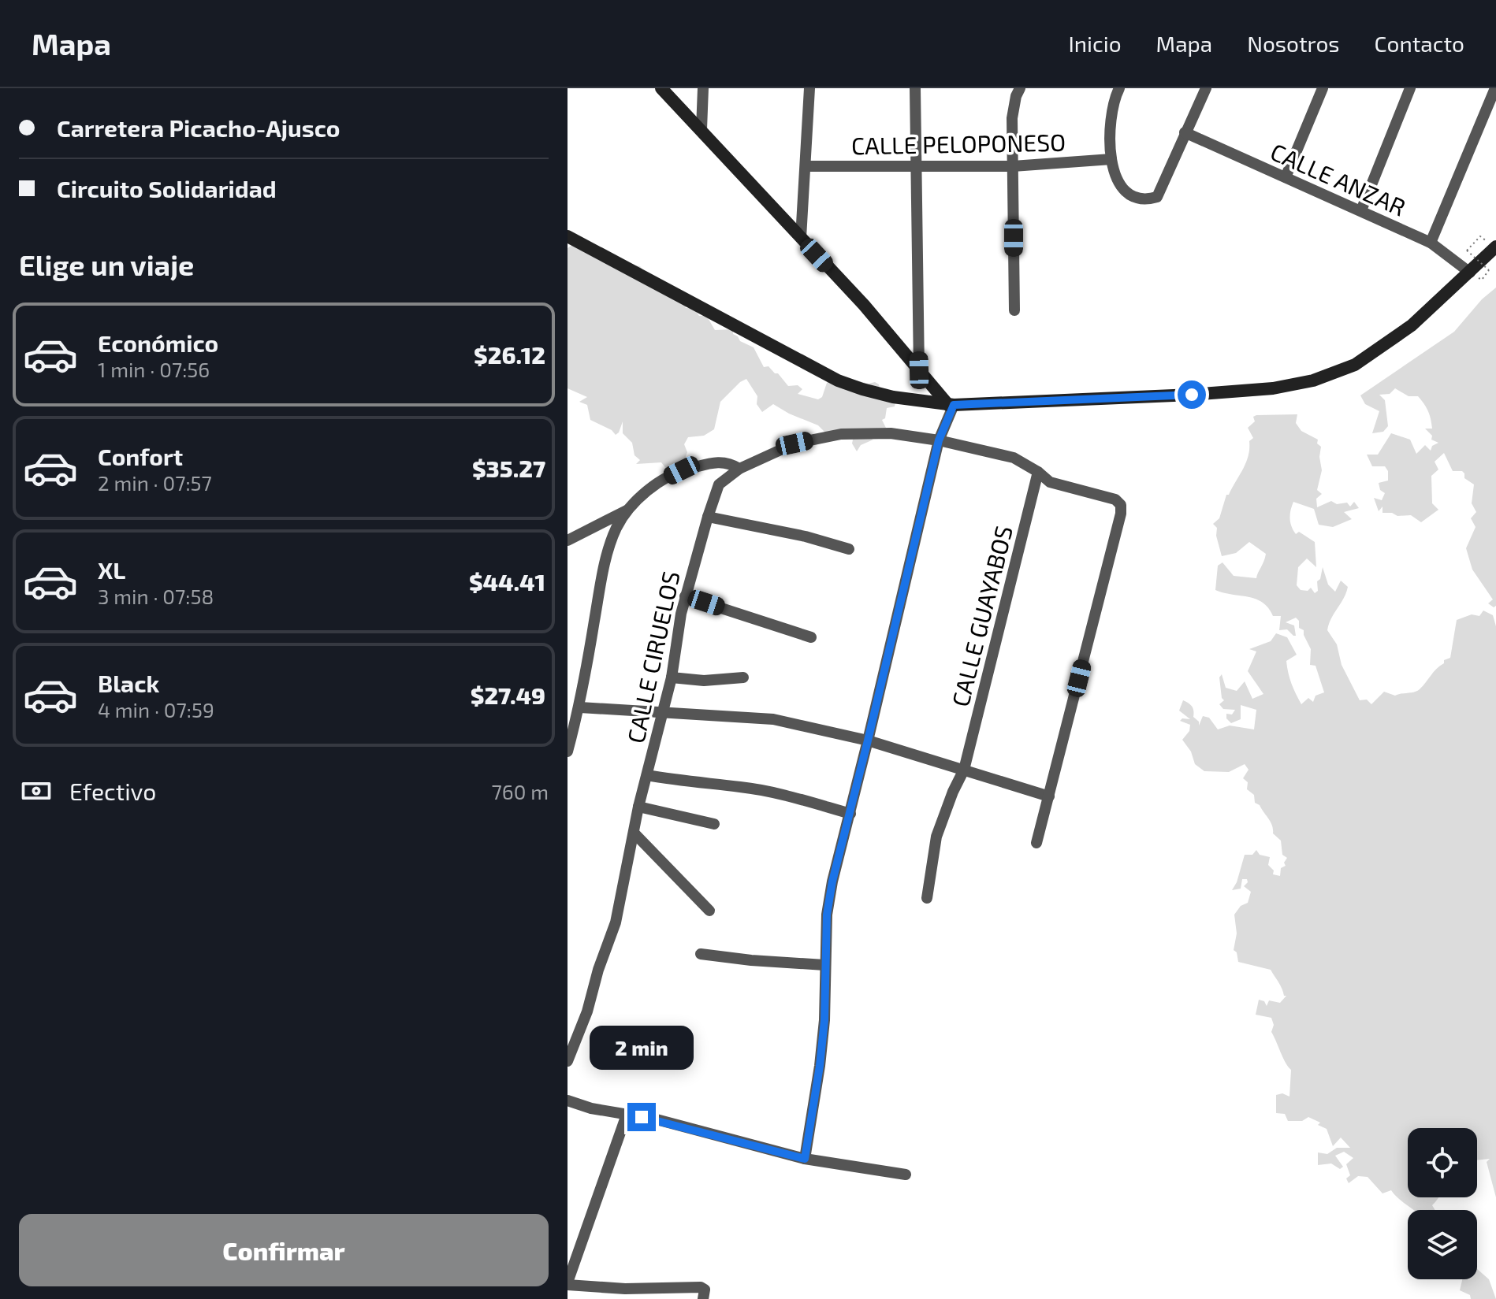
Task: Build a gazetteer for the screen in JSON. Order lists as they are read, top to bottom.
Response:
{
  "streets": {
    "street": [
      "CALLE PELOPONESO",
      "CALLE ANZAR",
      "CALLE GUAYABOS",
      "CALLE CIRUELOS"
    ]
  },
  "crossings": [
    ["CALLE GUAYABOS", "CALLE CIRUELOS"]
  ],
  "page": {
    "header": "Mapa",
    "nav": [
      "Inicio",
      "Mapa",
      "Nosotros",
      "Contacto"
    ],
    "banner": ["Carretera Picacho-Ajusco", "Circuito Solidaridad"],
    "heading": "Elige un viaje",
    "list": [
      {
        "name": "Económico",
        "note": "1 min · 07:56",
        "value": "$26.12"
      },
      {
        "name": "Confort",
        "note": "2 min · 07:57",
        "value": "$35.27"
      },
      {
        "name": "XL",
        "note": "3 min · 07:58",
        "value": "$44.41"
      },
      {
        "name": "Black",
        "note": "4 min · 07:59",
        "value": "$27.49"
      }
    ],
    "pay": ["Efectivo", "760 m"],
    "bubble": "2 min",
    "buttons": "Confirmar"
  }
}
